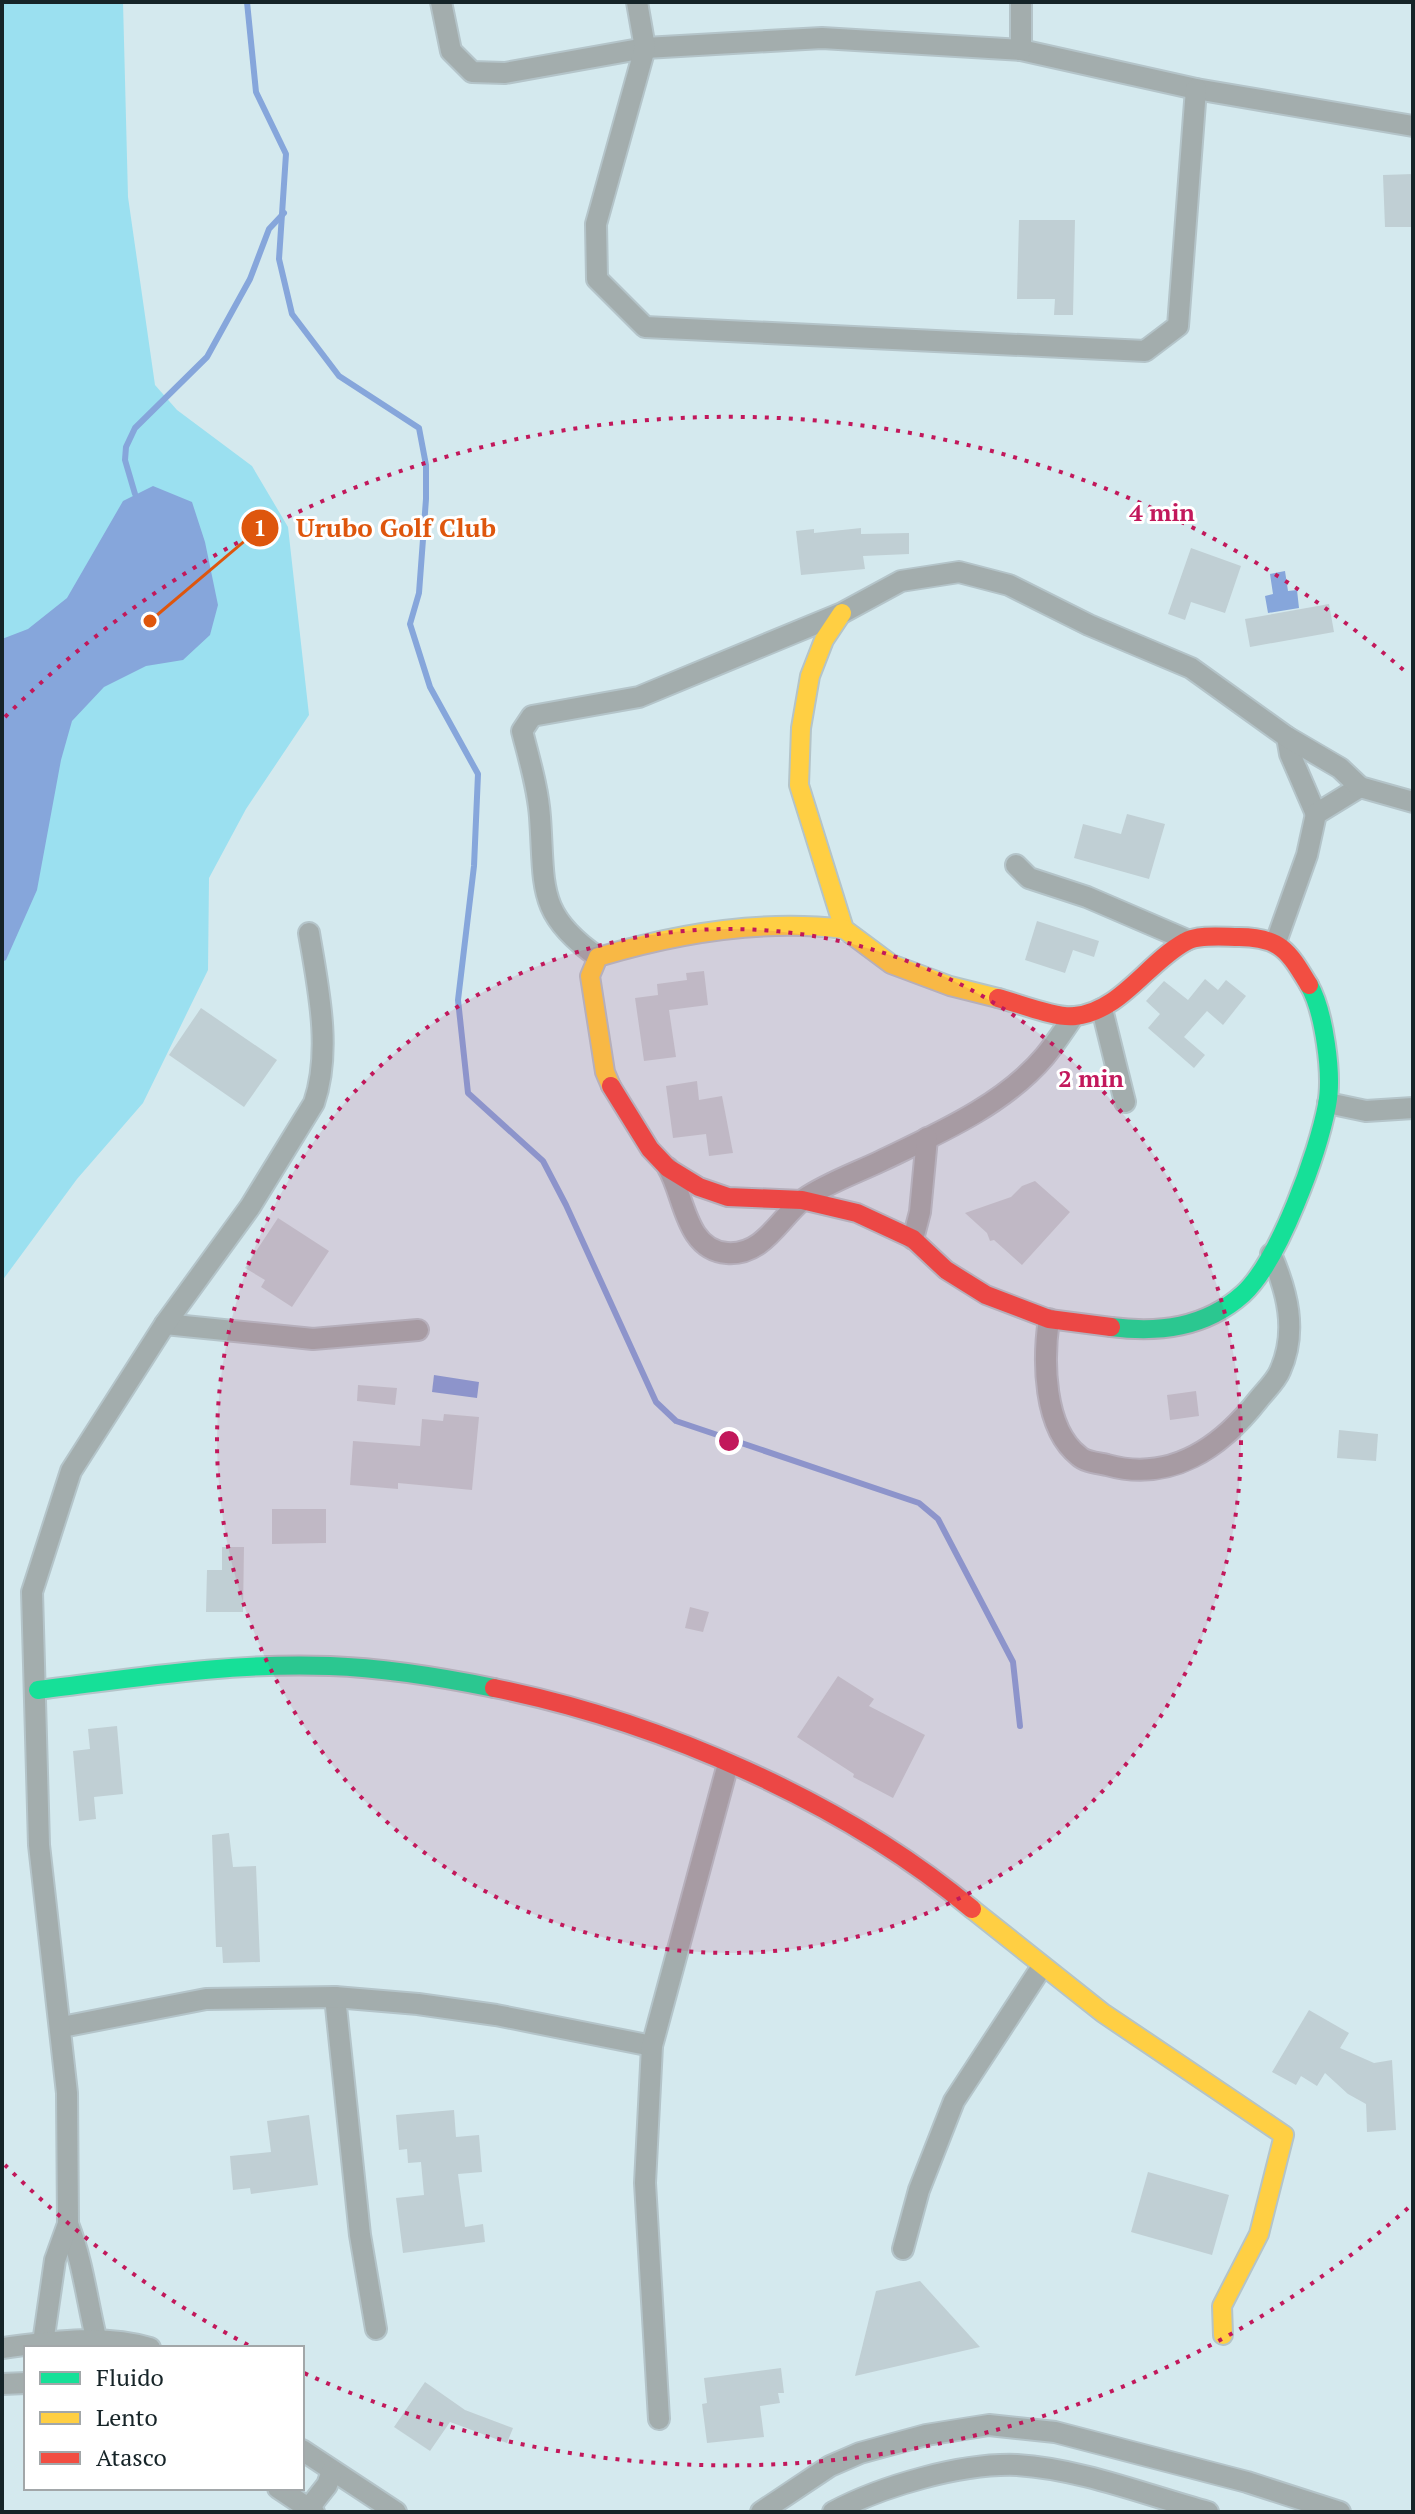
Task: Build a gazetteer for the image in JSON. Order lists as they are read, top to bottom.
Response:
{
  "places": ["Urubo Golf Club"],
  "legend": ["Fluido", "Lento", "Atasco"],
  "rings": ["4 min", "2 min"]
}
